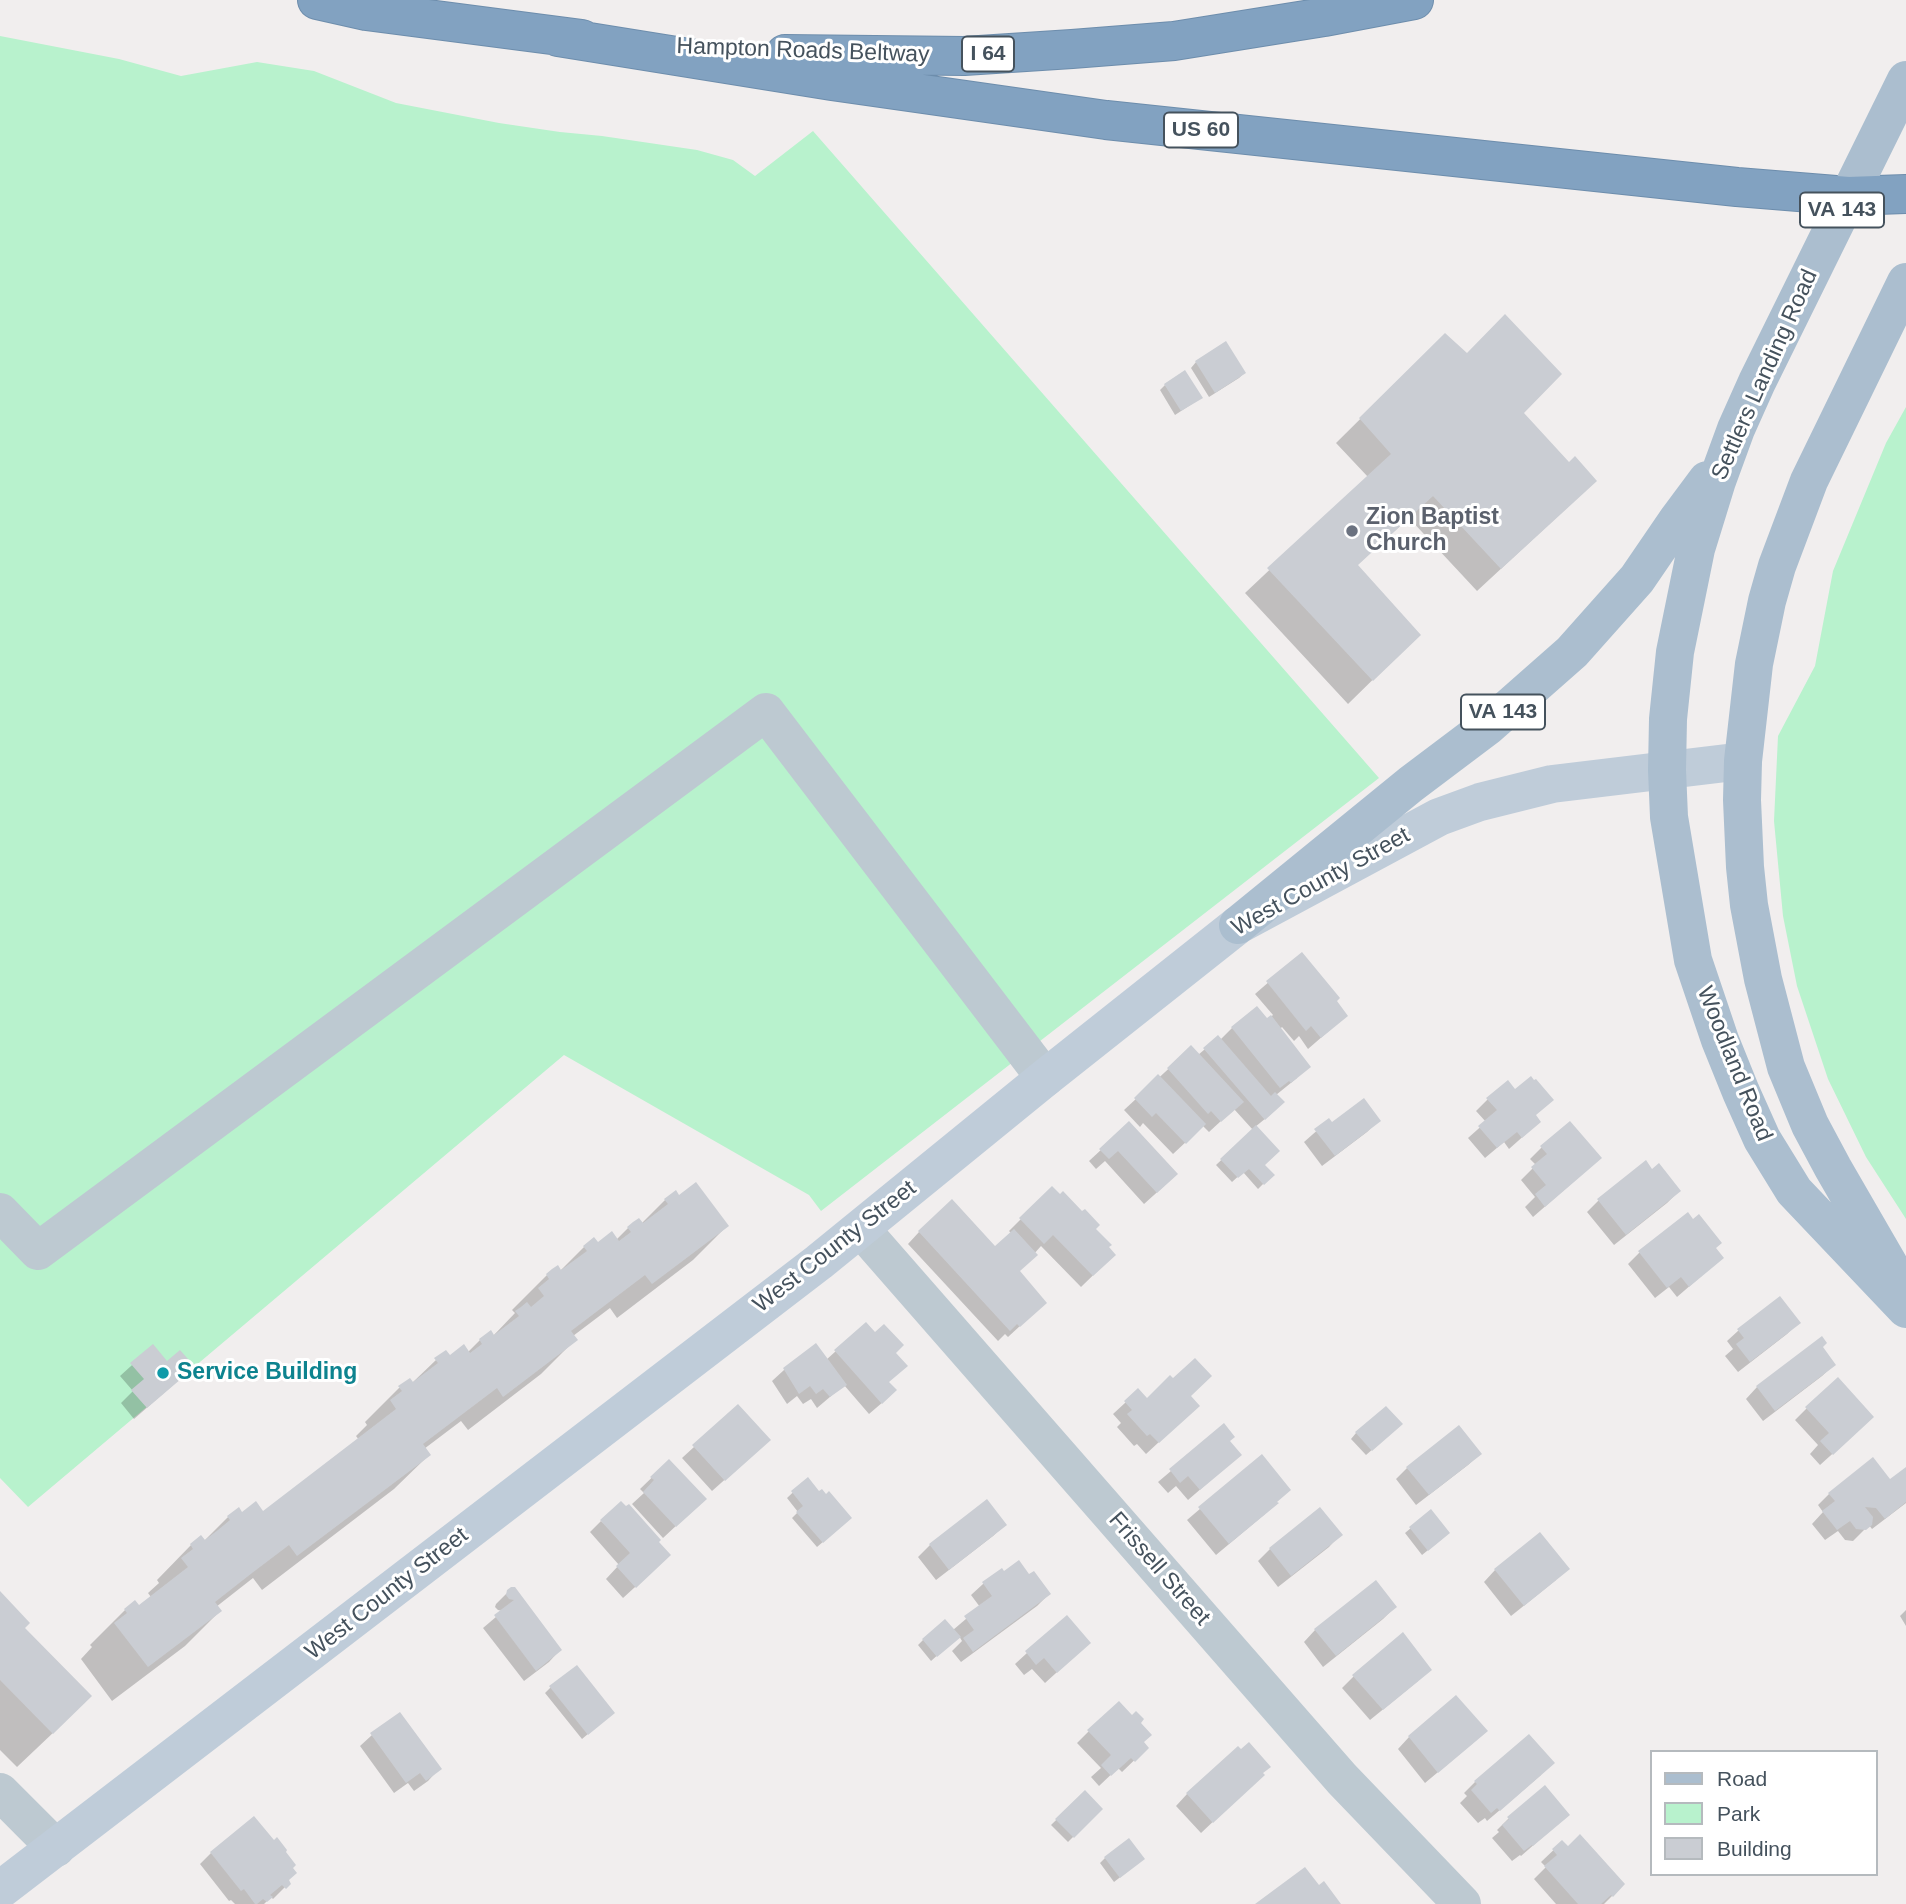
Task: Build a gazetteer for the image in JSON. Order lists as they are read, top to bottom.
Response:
{
  "streets": {
    "highway": ["Hampton Roads Beltway", "I 64", "US 60"],
    "main road": [
      "VA 143",
      "Settlers Landing Road",
      "West County Street",
      "Woodland Road"
    ],
    "street": ["Frissell Street"]
  },
  "crossings": [
    ["Hampton Roads Beltway", "US 60"],
    ["US 60", "Settlers Landing Road"],
    ["VA 143", "Settlers Landing Road"],
    ["VA 143", "West County Street"],
    ["Settlers Landing Road", "West County Street"],
    ["Settlers Landing Road", "Woodland Road"],
    ["West County Street", "Woodland Road"],
    ["West County Street", "Frissell Street"]
  ],
  "places": ["Zion Baptist Church", "Service Building"],
  "legend": ["Road", "Park", "Building"]
}
